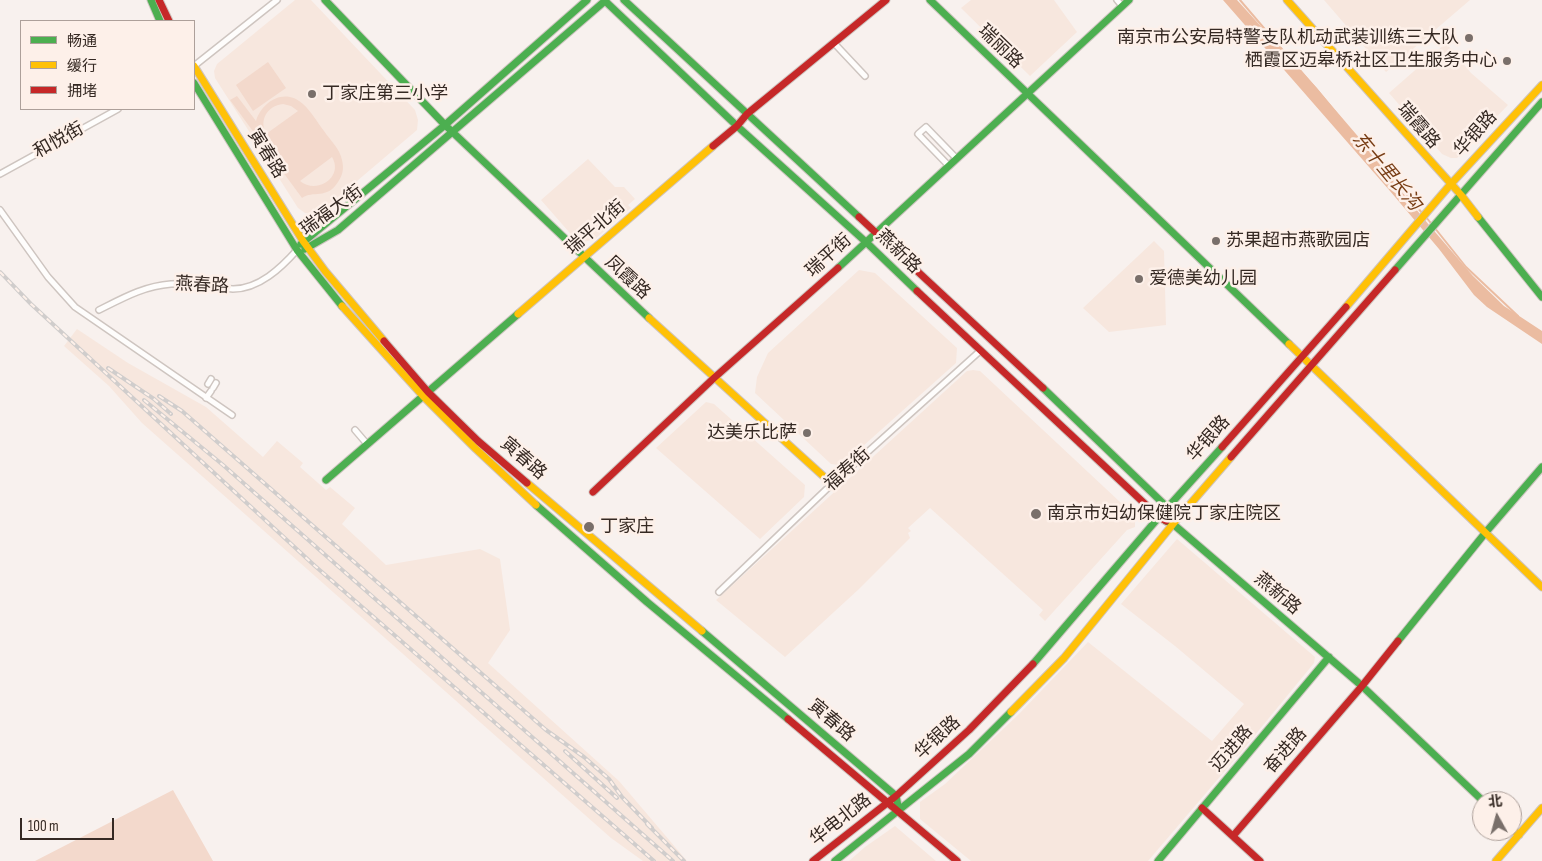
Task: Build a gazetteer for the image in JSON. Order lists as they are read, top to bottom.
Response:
{
  "streets": {
    "street": [
      "瑞丽路",
      "瑞霞路",
      "华银路",
      "和悦街",
      "寅春路",
      "瑞福大街",
      "瑞平北街",
      "燕新路",
      "瑞平街",
      "凤霞路",
      "燕春路",
      "福寿街",
      "迈进路",
      "奋进路",
      "华电北路"
    ]
  },
  "crossings": [
    ["瑞丽路", "华银路"],
    ["瑞丽路", "瑞平街"],
    ["瑞丽路", "奋进路"],
    ["瑞霞路", "华银路"],
    ["华银路", "寅春路"],
    ["华银路", "燕新路"],
    ["华银路", "华电北路"],
    ["寅春路", "瑞福大街"],
    ["寅春路", "瑞平北街"],
    ["寅春路", "燕春路"],
    ["寅春路", "华电北路"],
    ["瑞福大街", "燕新路"],
    ["瑞福大街", "凤霞路"],
    ["瑞福大街", "燕春路"],
    ["瑞平北街", "燕新路"],
    ["瑞平北街", "凤霞路"],
    ["燕新路", "瑞平街"],
    ["燕新路", "福寿街"],
    ["燕新路", "迈进路"],
    ["燕新路", "奋进路"],
    ["瑞平街", "凤霞路"],
    ["凤霞路", "福寿街"]
  ],
  "water": ["东十里长沟"],
  "places": [
    "南京市公安局特警支队机动武装训练三大队",
    "栖霞区迈皋桥社区卫生服务中心",
    "丁家庄第三小学",
    "苏果超市燕歌园店",
    "爱德美幼儿园",
    "达美乐比萨",
    "南京市妇幼保健院丁家庄院区",
    "丁家庄"
  ],
  "legend": ["畅通", "缓行", "拥堵"],
  "scale_bar": "100 m",
  "north": "top"
}
